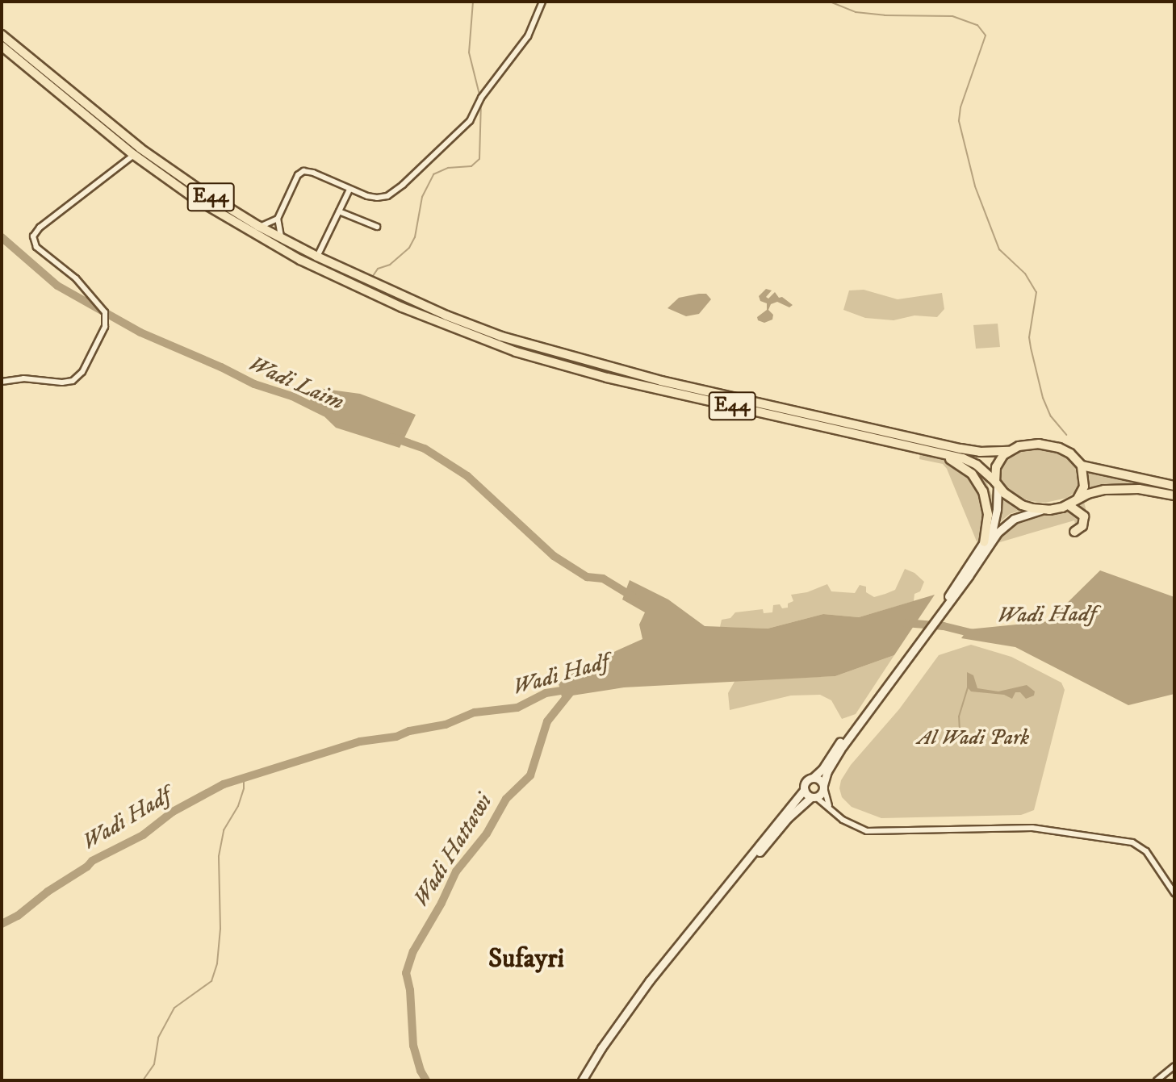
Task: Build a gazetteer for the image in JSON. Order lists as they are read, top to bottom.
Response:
{
  "streets": {
    "highway": ["E44"]
  },
  "districts": ["Sufayri"],
  "water": ["Wadi Laim", "Wadi Hadf", "Wadi Hattawi"],
  "parks": ["Al Wadi Park"]
}
